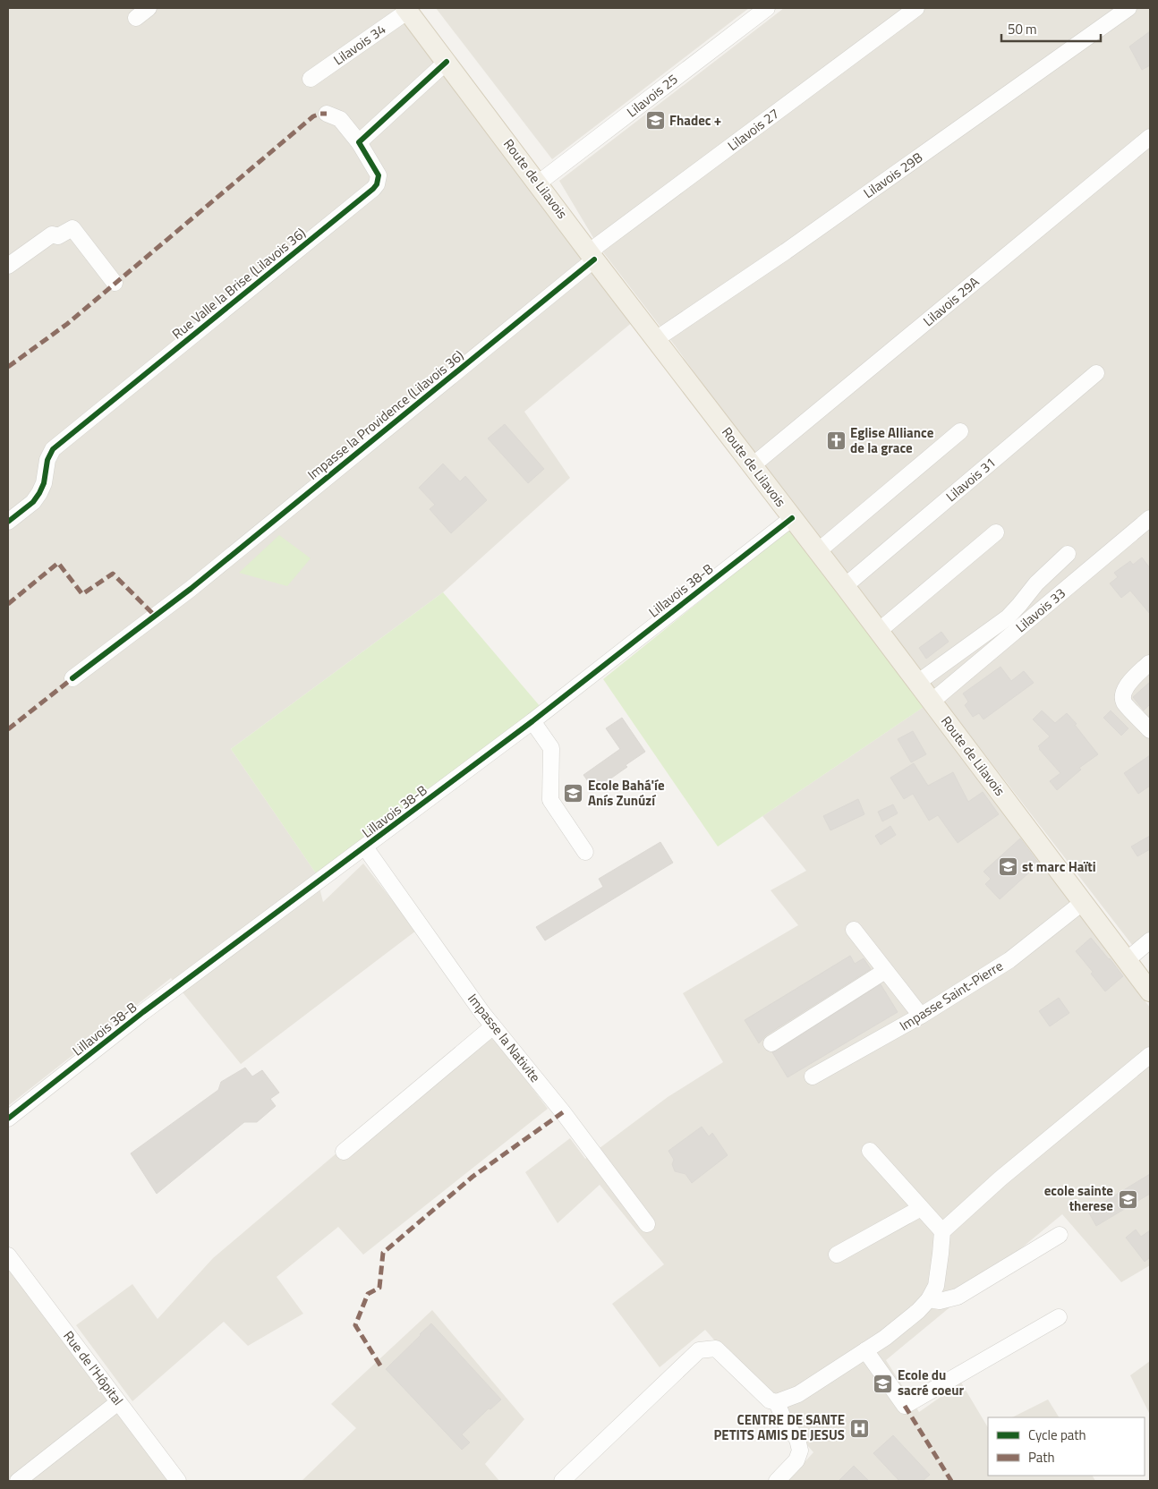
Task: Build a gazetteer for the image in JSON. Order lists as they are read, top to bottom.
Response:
{
  "streets": {
    "main road": ["Route de Lilavois"],
    "street": [
      "Lilavois 34",
      "Lilavois 25",
      "Lilavois 27",
      "Lilavois 29B",
      "Rue Valle la Brise (Lilavois 36)",
      "Lilavois 29A",
      "Impasse la Providence (Lilavois 36)",
      "Lilavois 31",
      "Lillavois 38-B",
      "Lilavois 33",
      "Impasse Saint-Pierre",
      "Impasse la Nativite",
      "Rue de l'Hôpital"
    ]
  },
  "crossings": [
    ["Lilavois 34", "Route de Lilavois"],
    ["Lilavois 25", "Route de Lilavois"],
    ["Lilavois 27", "Route de Lilavois"],
    ["Lilavois 27", "Impasse la Providence (Lilavois 36)"],
    ["Lilavois 29B", "Route de Lilavois"],
    ["Route de Lilavois", "Lilavois 29A"],
    ["Route de Lilavois", "Impasse la Providence (Lilavois 36)"],
    ["Route de Lilavois", "Lilavois 31"],
    ["Route de Lilavois", "Lillavois 38-B"],
    ["Route de Lilavois", "Lilavois 33"],
    ["Route de Lilavois", "Impasse Saint-Pierre"],
    ["Lillavois 38-B", "Impasse la Nativite"]
  ],
  "places": {
    "school or university": [
      "Fhadec +",
      "Ecole Bahá'íe Anís Zunúzí",
      "st marc Haïti",
      "ecole sainte therese",
      "Ecole du sacré coeur"
    ],
    "church": ["Eglise Alliance de la grace"],
    "hospital": ["CENTRE DE SANTE PETITS AMIS DE JESUS"]
  },
  "legend": ["Cycle path", "Path"],
  "scale_bar": "50 m"
}
